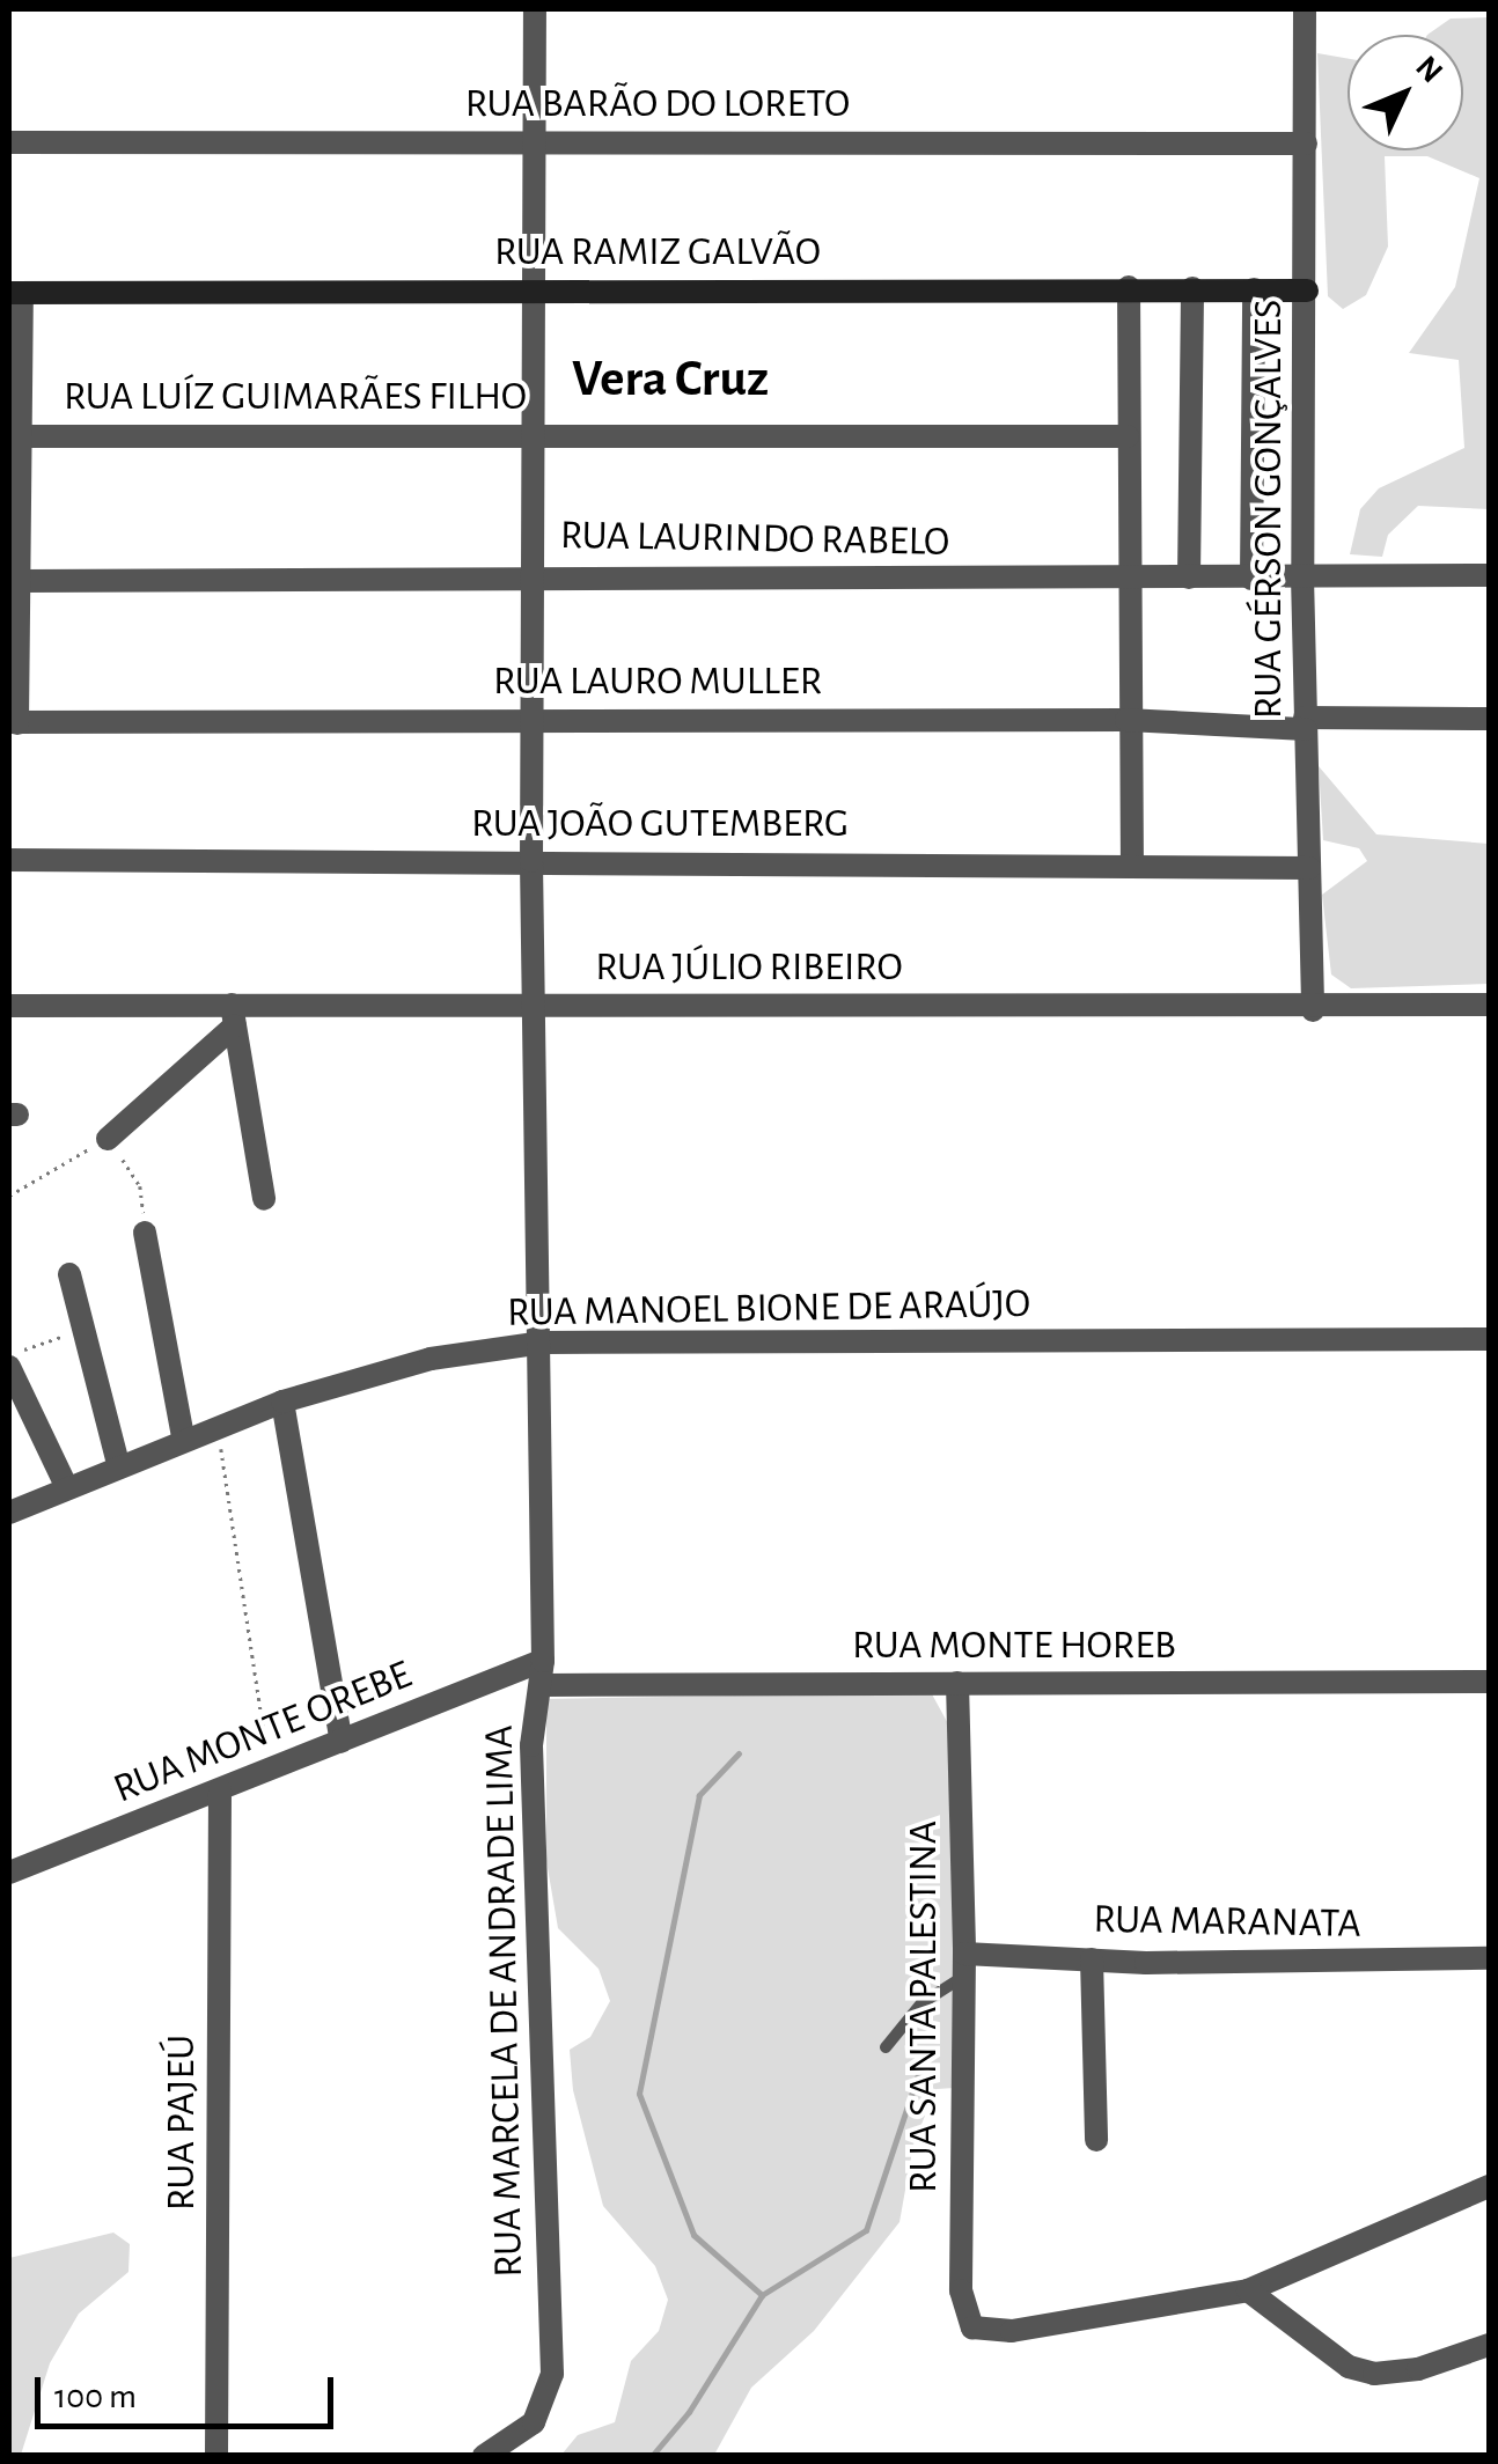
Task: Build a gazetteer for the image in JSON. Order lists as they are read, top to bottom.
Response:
{
  "streets": {
    "street": [
      "RUA BARÃO DO LORETO",
      "RUA RAMIZ GALVÃO",
      "RUA LUÍZ GUIMARÃES FILHO",
      "RUA GÉRSON GONÇALVES",
      "RUA LAURINDO RABELO",
      "RUA LAURO MULLER",
      "RUA JOÃO GUTEMBERG",
      "RUA JÚLIO RIBEIRO",
      "RUA MANOEL BIONE DE ARAÚJO",
      "RUA MONTE HOREB",
      "RUA MONTE OREBE",
      "RUA MARANATA",
      "RUA MARCELA DE ANDRADE LIMA",
      "RUA SANTA PALESTINA",
      "RUA PAJEÚ"
    ]
  },
  "crossings": [
    ["RUA BARÃO DO LORETO", "RUA GÉRSON GONÇALVES"],
    ["RUA BARÃO DO LORETO", "RUA MARCELA DE ANDRADE LIMA"],
    ["RUA RAMIZ GALVÃO", "RUA GÉRSON GONÇALVES"],
    ["RUA RAMIZ GALVÃO", "RUA MARCELA DE ANDRADE LIMA"],
    ["RUA LUÍZ GUIMARÃES FILHO", "RUA MARCELA DE ANDRADE LIMA"],
    ["RUA GÉRSON GONÇALVES", "RUA LAURINDO RABELO"],
    ["RUA GÉRSON GONÇALVES", "RUA LAURO MULLER"],
    ["RUA GÉRSON GONÇALVES", "RUA JOÃO GUTEMBERG"],
    ["RUA GÉRSON GONÇALVES", "RUA JÚLIO RIBEIRO"],
    ["RUA LAURINDO RABELO", "RUA MARCELA DE ANDRADE LIMA"],
    ["RUA LAURO MULLER", "RUA MARCELA DE ANDRADE LIMA"],
    ["RUA JOÃO GUTEMBERG", "RUA MARCELA DE ANDRADE LIMA"],
    ["RUA JÚLIO RIBEIRO", "RUA MARCELA DE ANDRADE LIMA"],
    ["RUA MANOEL BIONE DE ARAÚJO", "RUA MARCELA DE ANDRADE LIMA"],
    ["RUA MONTE HOREB", "RUA MONTE OREBE"],
    ["RUA MONTE HOREB", "RUA MARCELA DE ANDRADE LIMA"],
    ["RUA MONTE HOREB", "RUA SANTA PALESTINA"],
    ["RUA MONTE OREBE", "RUA MARCELA DE ANDRADE LIMA"],
    ["RUA MONTE OREBE", "RUA PAJEÚ"],
    ["RUA MARANATA", "RUA SANTA PALESTINA"]
  ],
  "districts": ["Vera Cruz"],
  "scale_bar": "100 m",
  "north": "top right"
}
